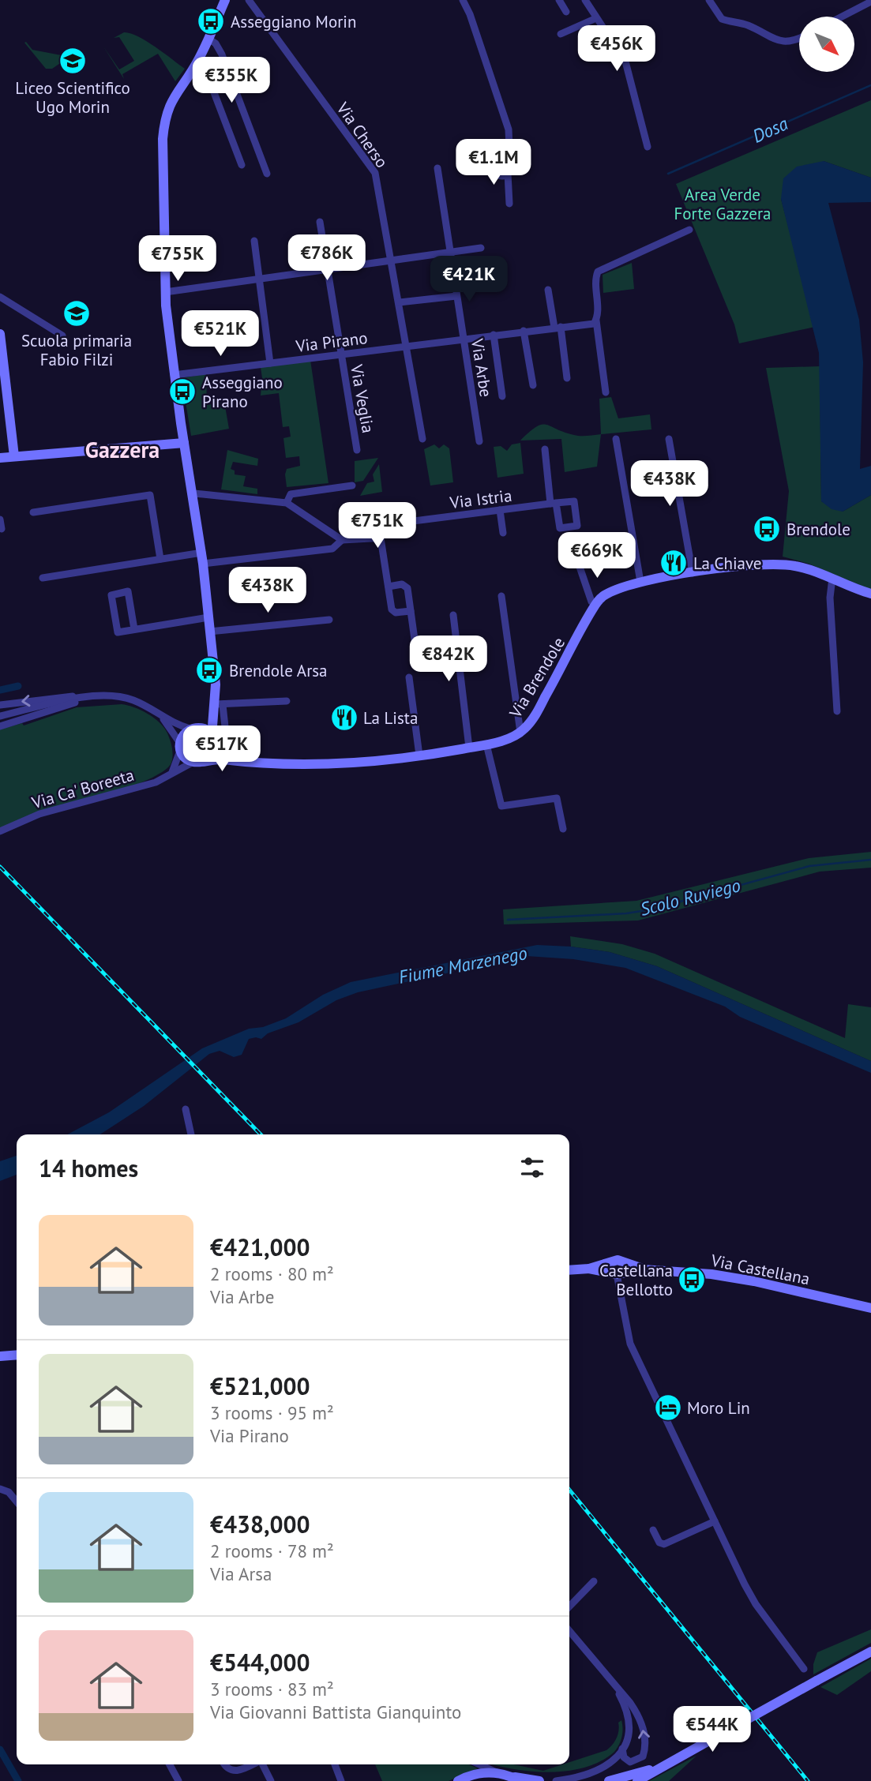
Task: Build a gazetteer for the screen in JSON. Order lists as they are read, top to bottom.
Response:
{
  "streets": {
    "street": [
      "Via Cherso",
      "Via Pirano",
      "Via Arbe",
      "Via Veglia",
      "Via Istria",
      "Via Brendole",
      "Via Ca' Boreeta",
      "Via Castellana"
    ]
  },
  "crossings": [
    ["Via Cherso", "Via Pirano"],
    ["Via Pirano", "Via Arbe"],
    ["Via Pirano", "Via Veglia"],
    ["Via Brendole", "Via Ca' Boreeta"]
  ],
  "districts": ["Gazzera"],
  "water": ["Dosa", "Scolo Ruviego", "Fiume Marzenego"],
  "parks": ["Area Verde Forte Gazzera"],
  "places": {
    "bus stop": [
      "Asseggiano Morin",
      "Asseggiano Pirano",
      "Brendole",
      "Brendole Arsa",
      "Castellana Bellotto"
    ],
    "school or university": ["Liceo Scientifico Ugo Morin", "Scuola primaria Fabio Filzi"],
    "restaurant": ["La Chiave", "La Lista"],
    "hotel": ["Moro Lin"]
  },
  "north": "bottom right",
  "page": {
    "price": [
      "€456K",
      "€355K",
      "€1.1M",
      "€786K",
      "€755K",
      "€421K",
      "€521K",
      "€438K",
      "€751K",
      "€669K",
      "€438K",
      "€842K",
      "€517K",
      "€544K"
    ],
    "heading": "14 homes",
    "list": [
      {
        "name": "€421,000",
        "note": "2 rooms · 80 m² · Via Arbe"
      },
      {
        "name": "€521,000",
        "note": "3 rooms · 95 m² · Via Pirano"
      },
      {
        "name": "€438,000",
        "note": "2 rooms · 78 m² · Via Arsa"
      },
      {
        "name": "€544,000",
        "note": "3 rooms · 83 m² · Via Giovanni Battista Gianquinto"
      }
    ]
  }
}
